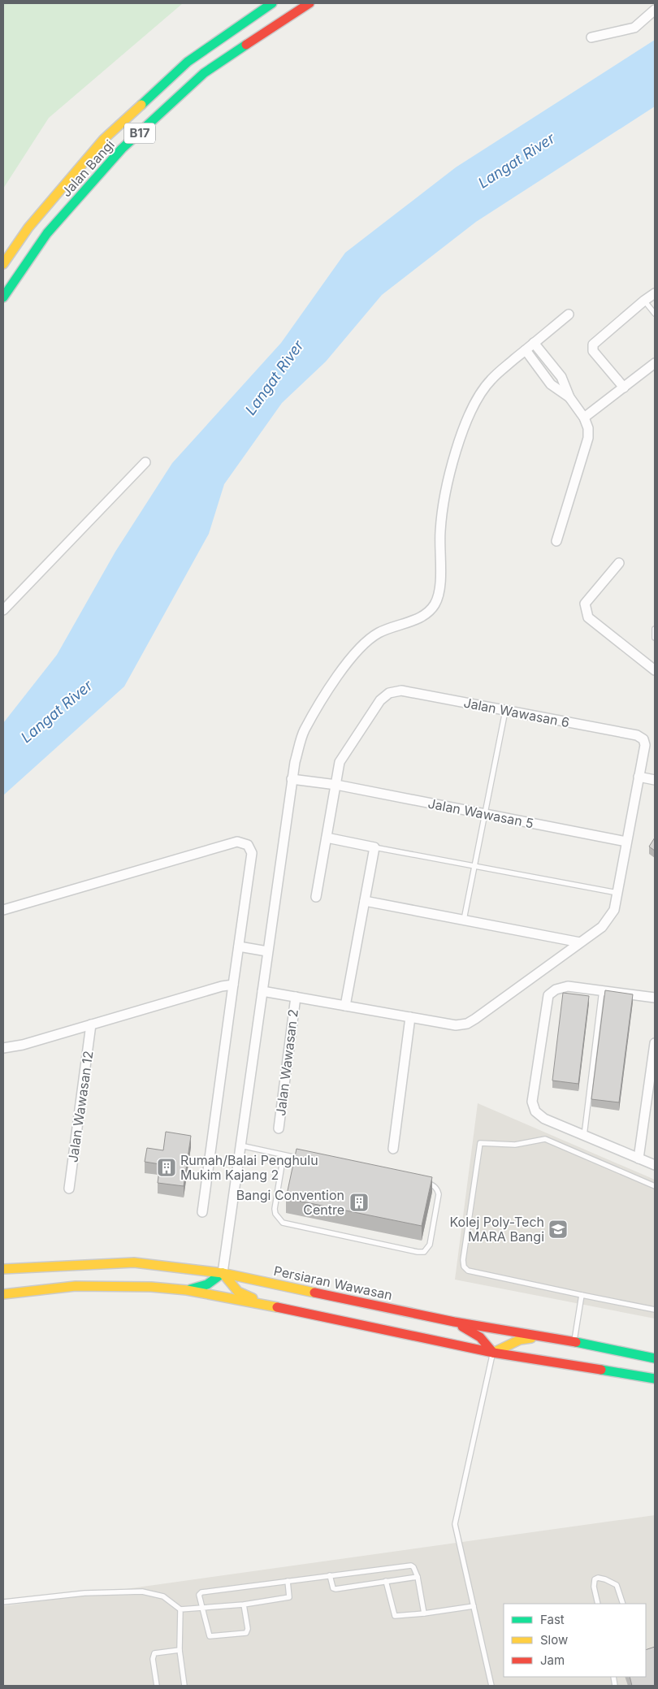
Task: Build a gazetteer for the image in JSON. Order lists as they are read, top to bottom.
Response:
{
  "streets": {
    "main road": ["B17", "Jalan Bangi", "Persiaran Wawasan"],
    "street": [
      "Jalan Wawasan 6",
      "Jalan Wawasan 5",
      "Jalan Wawasan 2",
      "Jalan Wawasan 12"
    ]
  },
  "crossings": [
    ["Jalan Wawasan 6", "Jalan Wawasan 5"]
  ],
  "water": ["Langat River"],
  "places": {
    "building": ["Rumah/Balai Penghulu Mukim Kajang 2", "Bangi Convention Centre"],
    "school or university": ["Kolej Poly-Tech MARA Bangi"]
  },
  "legend": ["Fast", "Slow", "Jam"]
}
